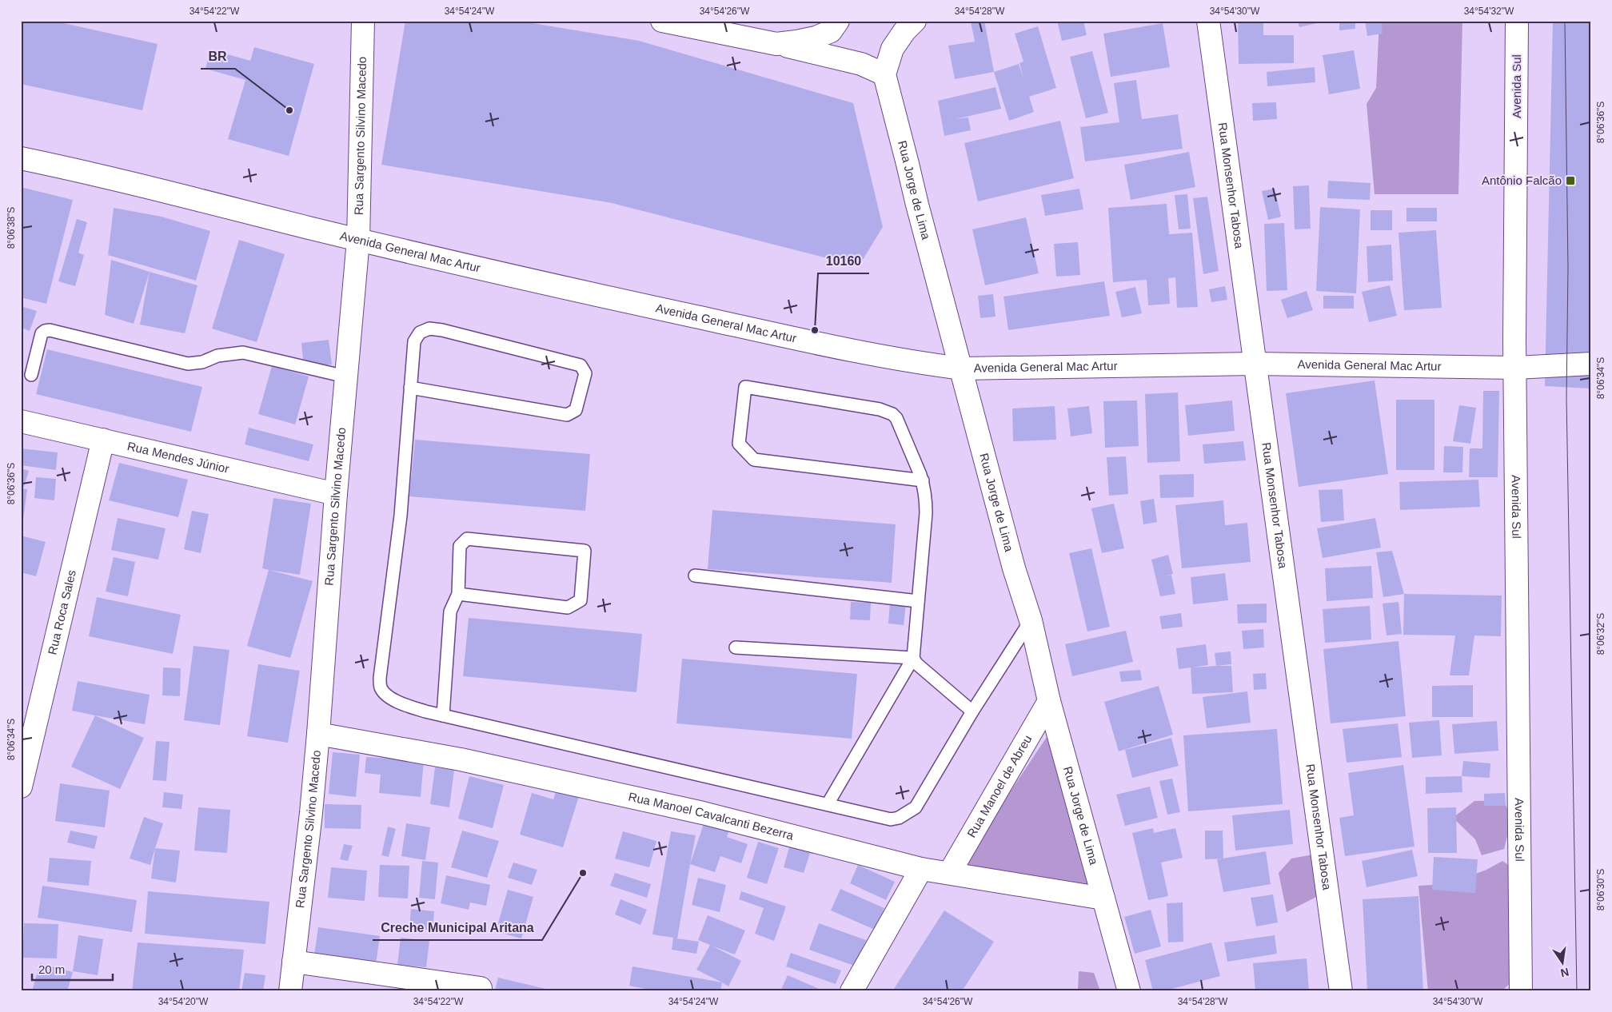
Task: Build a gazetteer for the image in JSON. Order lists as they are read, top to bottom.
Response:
{
  "streets": {
    "street": [
      "Avenida Sul",
      "Rua Sargento Silvino Macedo",
      "Rua Monsenhor Tabosa",
      "Rua Jorge de Lima",
      "Avenida General Mac Artur",
      "Rua Mendes Júnior",
      "Rua Roca Sales",
      "Rua Manoel de Abreu",
      "Rua Manoel Cavalcanti Bezerra"
    ]
  },
  "crossings": [
    ["Avenida Sul", "Avenida General Mac Artur"],
    ["Rua Sargento Silvino Macedo", "Avenida General Mac Artur"],
    ["Rua Sargento Silvino Macedo", "Rua Mendes Júnior"],
    ["Rua Sargento Silvino Macedo", "Rua Manoel Cavalcanti Bezerra"],
    ["Rua Monsenhor Tabosa", "Avenida General Mac Artur"],
    ["Rua Jorge de Lima", "Avenida General Mac Artur"],
    ["Rua Jorge de Lima", "Rua Manoel de Abreu"],
    ["Rua Jorge de Lima", "Rua Manoel Cavalcanti Bezerra"],
    ["Rua Mendes Júnior", "Rua Roca Sales"],
    ["Rua Manoel de Abreu", "Rua Manoel Cavalcanti Bezerra"]
  ],
  "places": {
    "other": ["BR", "10160", "Creche Municipal Aritana"],
    "transit": ["Antônio Falcão"]
  },
  "scale_bar": "20 m",
  "north": "bottom",
  "coordinates": [
    "34°54'22\"W",
    "34°54'24\"W",
    "34°54'26\"W",
    "34°54'28\"W",
    "34°54'30\"W",
    "34°54'32\"W",
    "8°06'36\"S",
    "8°06'38\"S",
    "8°06'34\"S",
    "8°06'32\"S",
    "8°06'30\"S",
    "34°54'20\"W"
  ]
}
